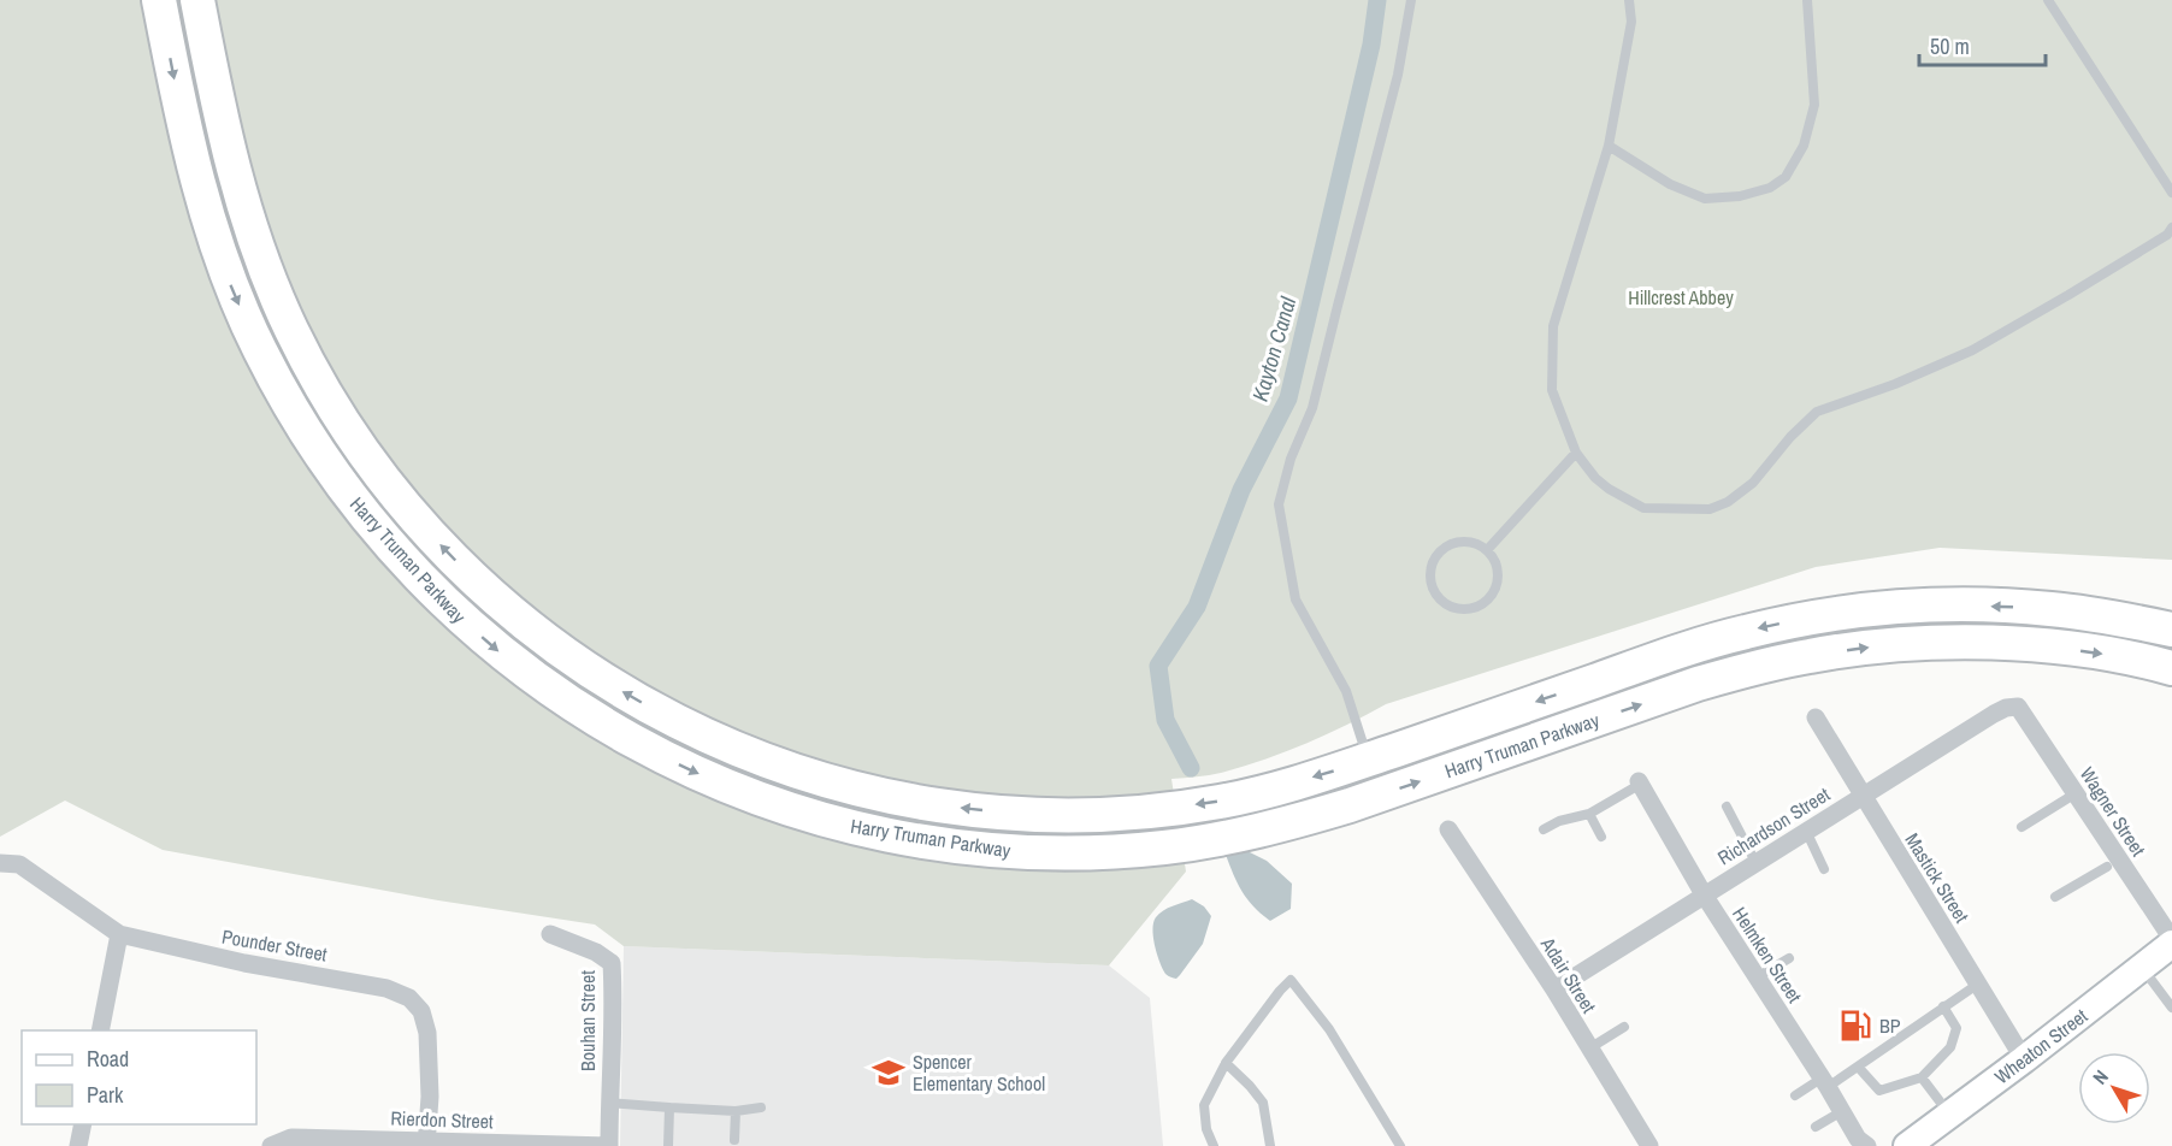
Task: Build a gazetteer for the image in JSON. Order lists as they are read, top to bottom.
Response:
{
  "streets": {
    "highway": ["Harry Truman Parkway"],
    "main road": ["Wheaton Street"],
    "street": [
      "Wagner Street",
      "Richardson Street",
      "Mastick Street",
      "Pounder Street",
      "Helmken Street",
      "Adair Street",
      "Bouhan Street",
      "Rierdon Street"
    ]
  },
  "crossings": [
    ["Wagner Street", "Richardson Street"],
    ["Wagner Street", "Wheaton Street"],
    ["Richardson Street", "Mastick Street"],
    ["Richardson Street", "Helmken Street"],
    ["Richardson Street", "Adair Street"],
    ["Mastick Street", "Wheaton Street"],
    ["Pounder Street", "Rierdon Street"],
    ["Bouhan Street", "Rierdon Street"]
  ],
  "water": ["Kayton Canal"],
  "parks": ["Hillcrest Abbey"],
  "places": {
    "fuel station": ["BP"],
    "school or university": ["Spencer Elementary School"]
  },
  "legend": ["Road", "Park"],
  "scale_bar": "50 m",
  "north": "top left"
}
